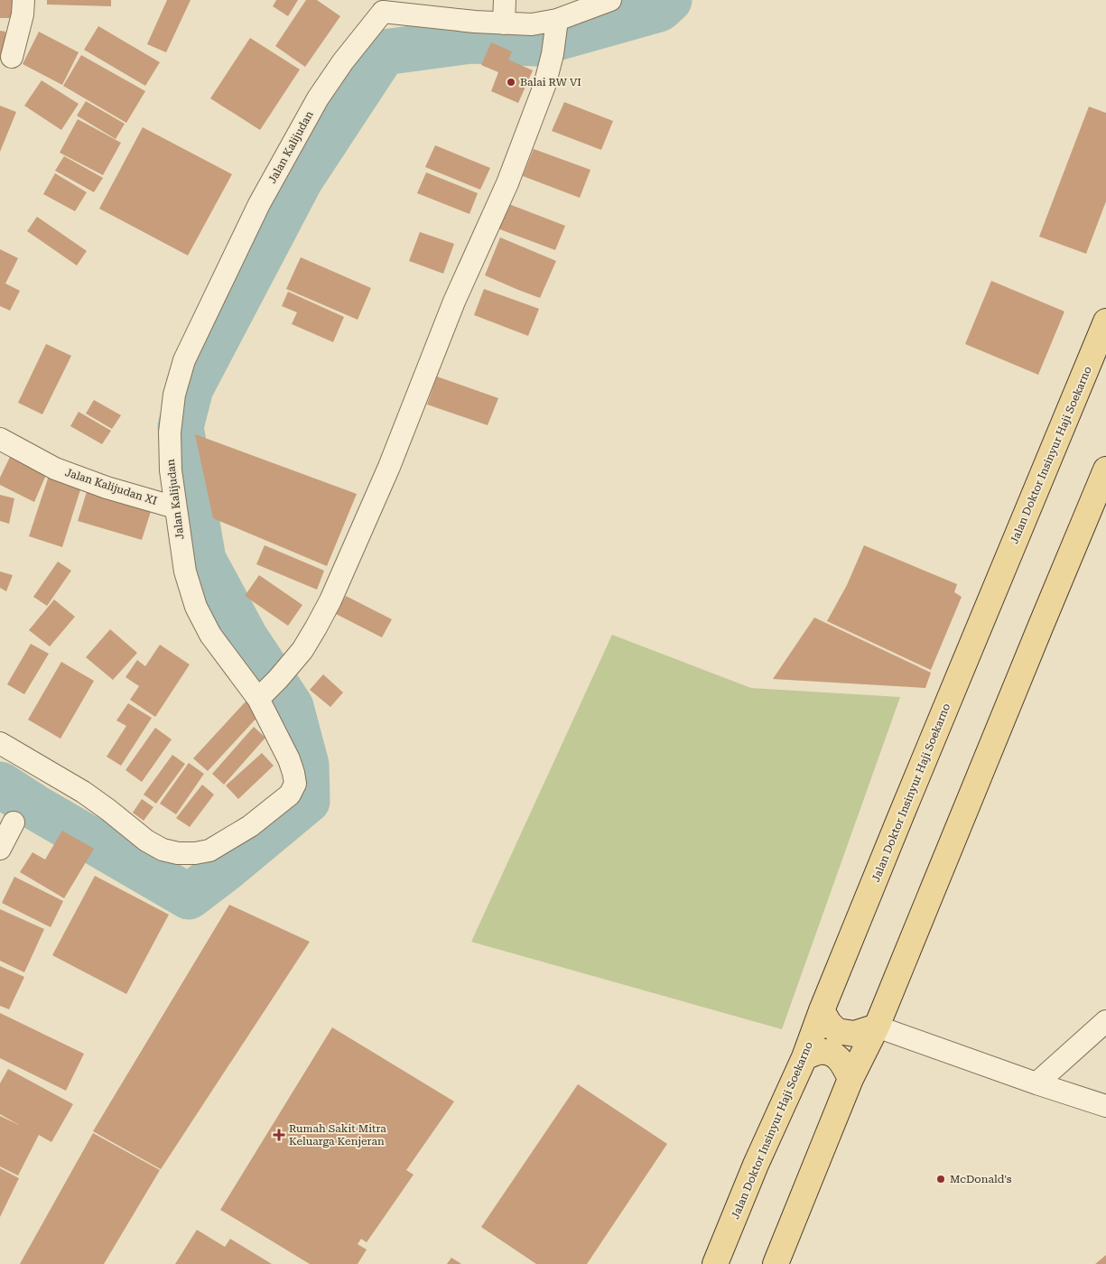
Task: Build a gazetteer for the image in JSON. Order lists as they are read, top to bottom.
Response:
{
  "streets": {
    "main road": ["Jalan Doktor Insinyur Haji Soekarno"],
    "street": ["Jalan Kalijudan", "Jalan Kalijudan XI"]
  },
  "crossings": [
    ["Jalan Kalijudan", "Jalan Kalijudan XI"]
  ],
  "places": {
    "other": ["Balai RW VI", "McDonald's"],
    "health": ["Rumah Sakit Mitra Keluarga Kenjeran"]
  }
}
